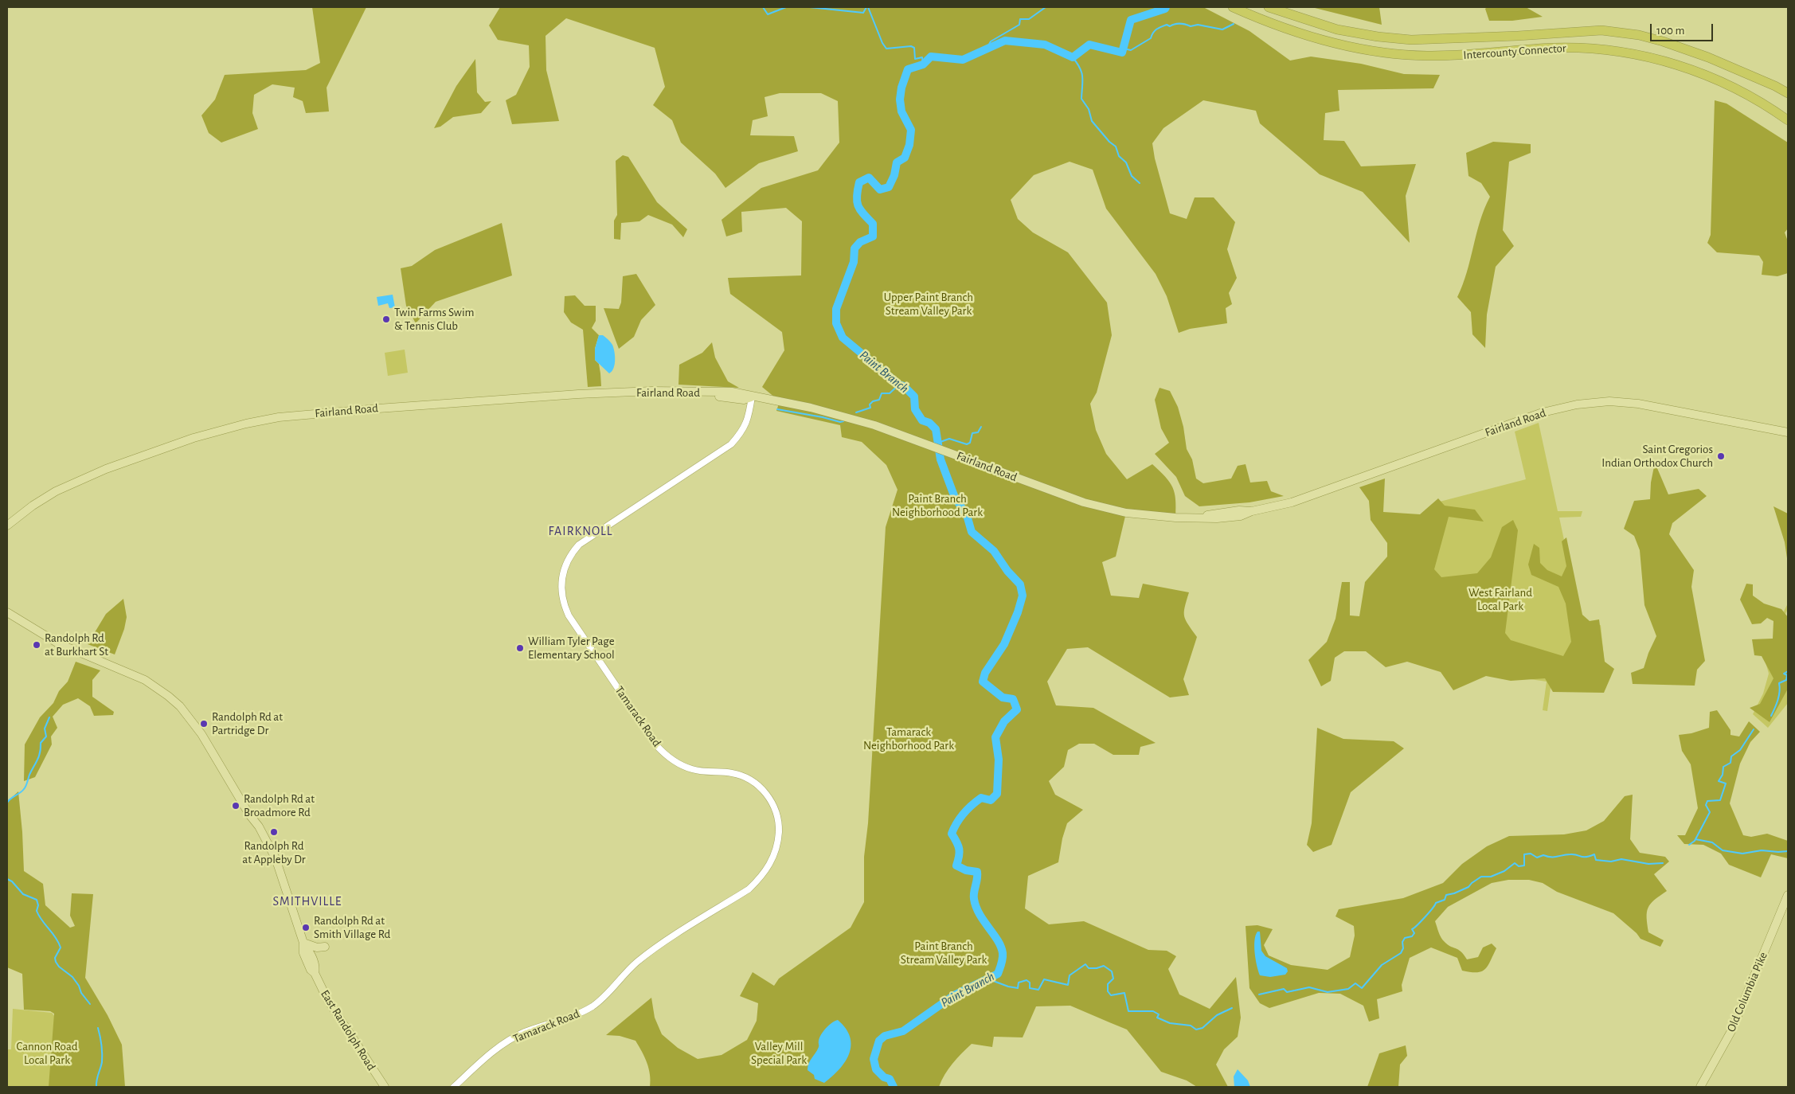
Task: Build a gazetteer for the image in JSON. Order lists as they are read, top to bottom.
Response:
{
  "streets": {
    "highway": ["Intercounty Connector"],
    "main road": ["Fairland Road", "Old Columbia Pike", "East Randolph Road"],
    "street": ["Tamarack Road"]
  },
  "crossings": [
    ["Fairland Road", "Tamarack Road"]
  ],
  "districts": ["FAIRKNOLL", "SMITHVILLE"],
  "water": ["Paint Branch"],
  "parks": [
    "Upper Paint Branch Stream Valley Park",
    "Paint Branch Neighborhood Park",
    "West Fairland Local Park",
    "Tamarack Neighborhood Park",
    "Paint Branch Stream Valley Park",
    "Cannon Road Local Park",
    "Valley Mill Special Park"
  ],
  "places": [
    "Twin Farms Swim & Tennis Club",
    "Saint Gregorios Indian Orthodox Church",
    "Randolph Rd at Burkhart St",
    "William Tyler Page Elementary School",
    "Randolph Rd at Partridge Dr",
    "Randolph Rd at Broadmore Rd",
    "Randolph Rd at Appleby Dr",
    "Randolph Rd at Smith Village Rd"
  ],
  "scale_bar": "100 m"
}
